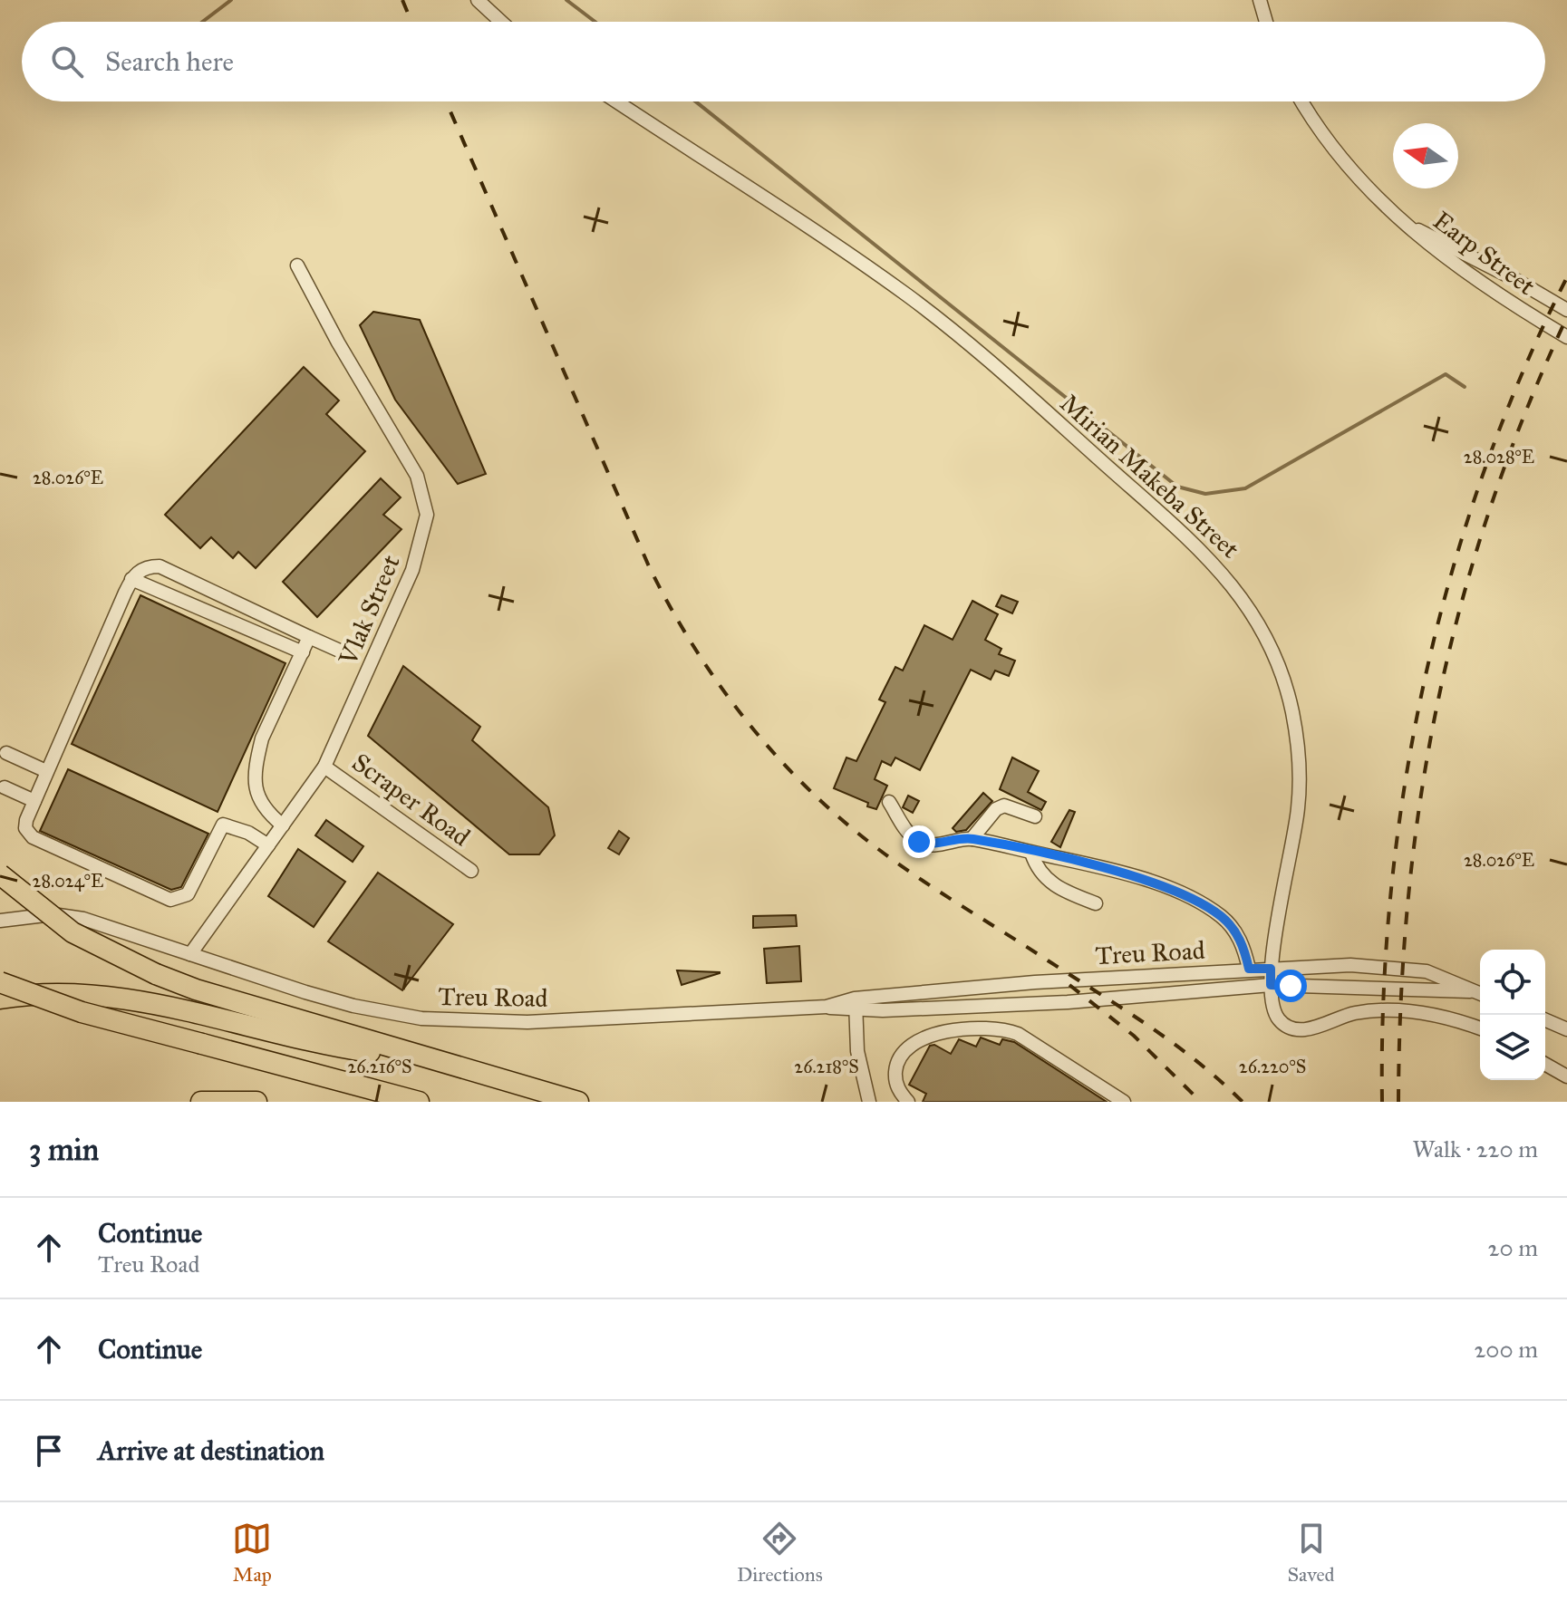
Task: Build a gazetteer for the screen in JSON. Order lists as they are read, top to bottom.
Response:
{
  "streets": {
    "street": [
      "Earp Street",
      "Mirian Makeba Street",
      "Vlak Street",
      "Scraper Road",
      "Treu Road"
    ]
  },
  "crossings": [
    ["Mirian Makeba Street", "Treu Road"],
    ["Vlak Street", "Scraper Road"],
    ["Vlak Street", "Treu Road"]
  ],
  "north": "left",
  "page": {
    "search": "Search here",
    "heading": ["3 min", "Walk · 220 m"],
    "list": [
      ["Continue", "Treu Road", "20 m"],
      ["Continue", "200 m"],
      "Arrive at destination"
    ],
    "nav": ["Map", "Directions", "Saved"]
  },
  "coordinates": [
    "28.028°E",
    "28.026°E",
    "28.024°E",
    "26.216°S",
    "26.218°S",
    "26.220°S"
  ]
}
